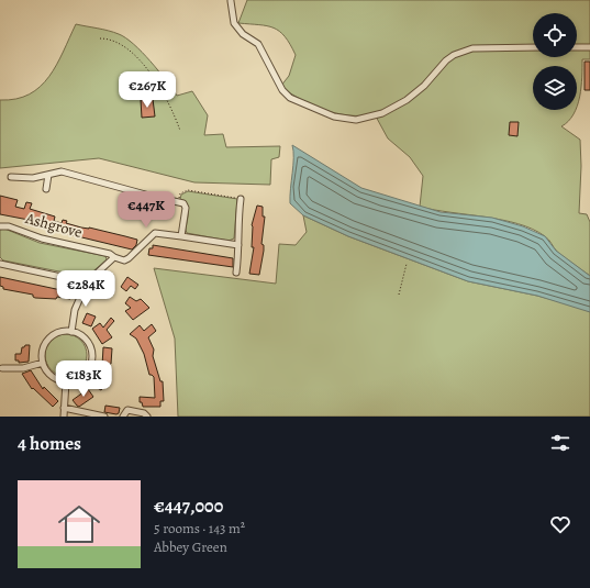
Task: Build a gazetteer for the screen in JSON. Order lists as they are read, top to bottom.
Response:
{
  "streets": {
    "street": ["Ashgrove"]
  },
  "page": {
    "price": [
      "€267K",
      "€447K",
      "€284K",
      "€183K"
    ],
    "heading": "4 homes",
    "list": [
      {
        "name": "€447,000",
        "note": "5 rooms · 143 m² · Abbey Green"
      }
    ]
  }
}
